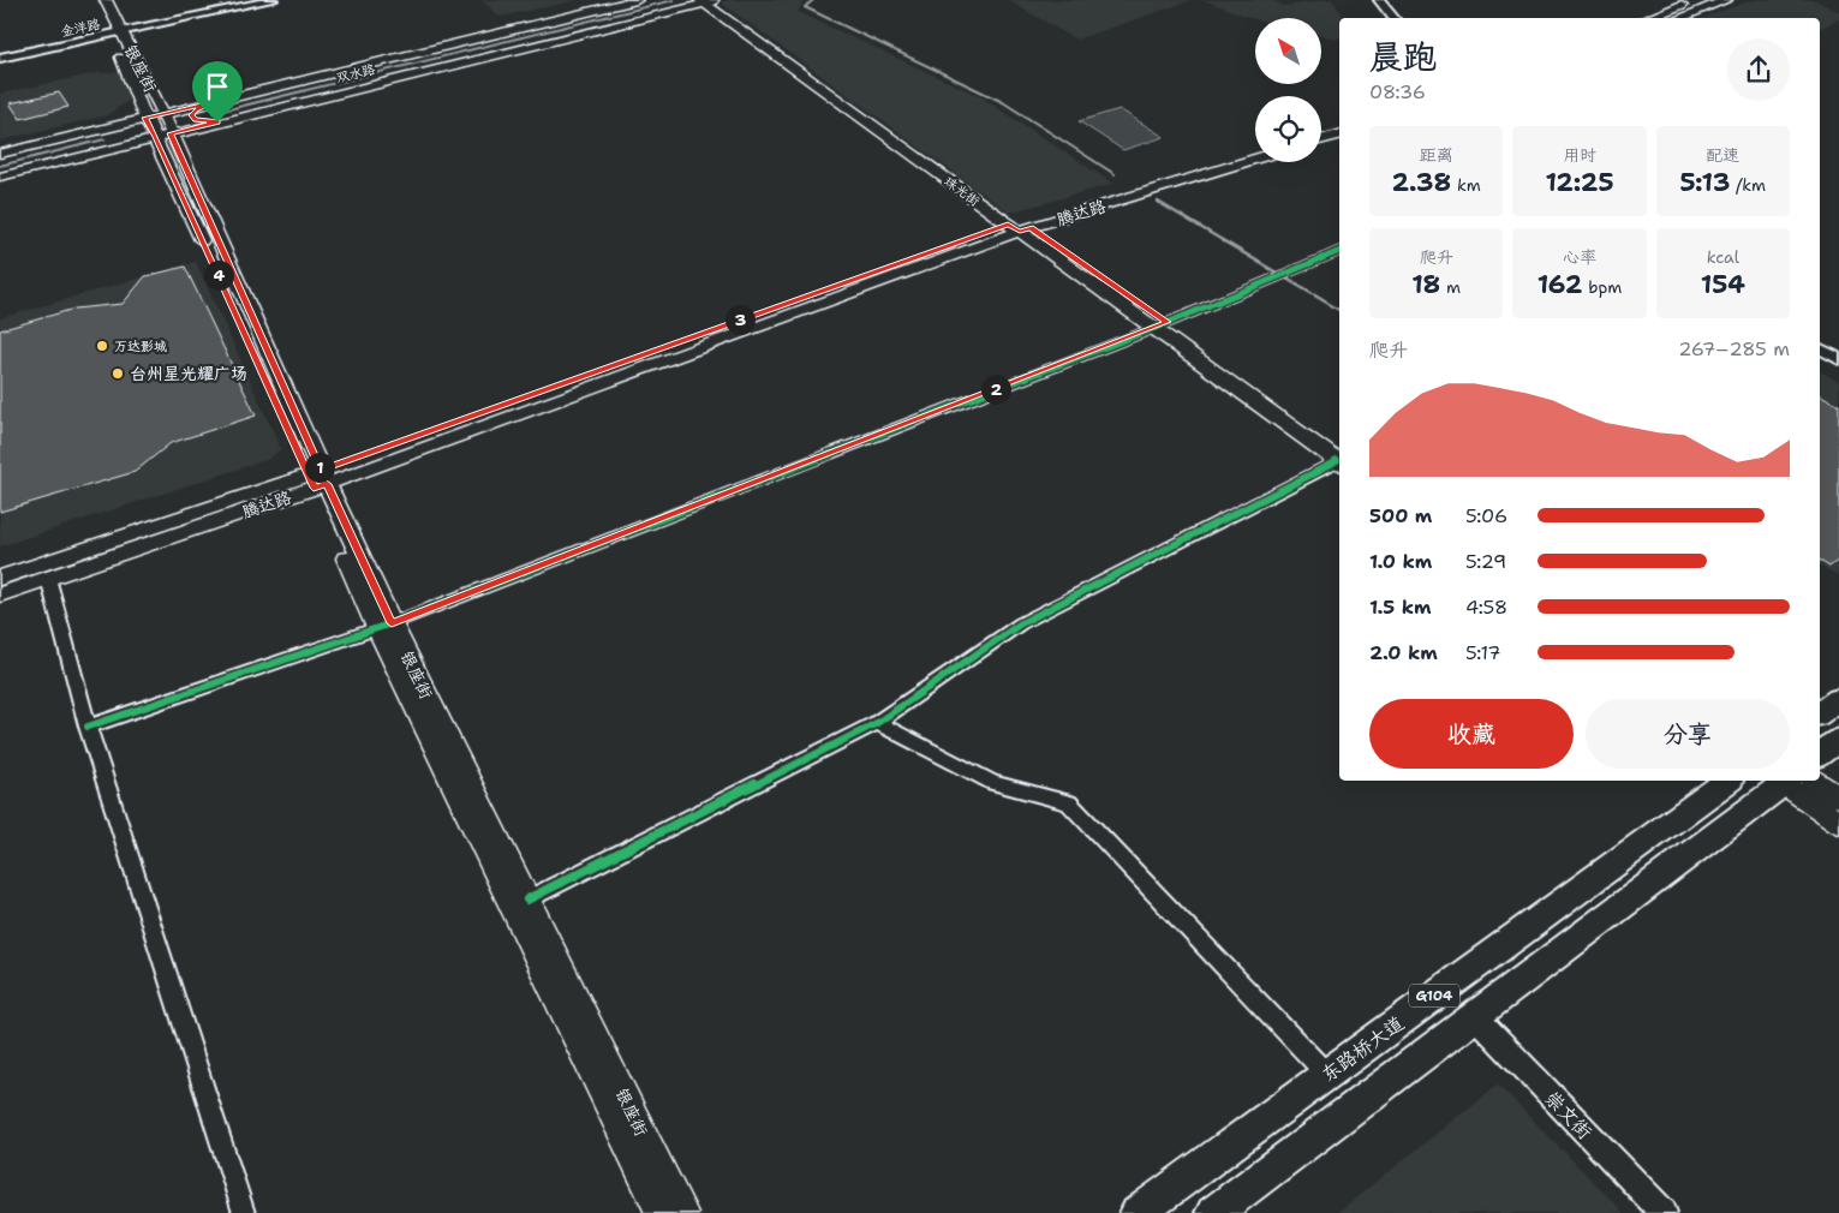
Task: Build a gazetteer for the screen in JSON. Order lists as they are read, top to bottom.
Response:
{
  "streets": {
    "main road": [
      "银座街",
      "双水路",
      "珠光街",
      "腾达路",
      "G104",
      "东路桥大道"
    ],
    "street": ["金洋路", "崇文街"]
  },
  "crossings": [
    ["金洋路", "银座街"],
    ["银座街", "双水路"],
    ["银座街", "腾达路"],
    ["双水路", "珠光街"],
    ["珠光街", "腾达路"],
    ["G104", "崇文街"]
  ],
  "places": ["万达影城", "台州星光耀广场"],
  "north": "top left",
  "page": {
    "heading": ["晨跑", "08:36"],
    "stats": [
      ["距离", "2.38 km"],
      ["用时", "12:25"],
      ["配速", "5:13 /km"],
      ["爬升", "18 m"],
      ["心率", "162 bpm"],
      ["kcal", "154"]
    ],
    "pins": [
      "4",
      "3",
      "2",
      "1"
    ],
    "chart": ["爬升", "267–285 m"],
    "list": [
      {
        "name": "500 m",
        "note": "5:06"
      },
      {
        "name": "1.0 km",
        "note": "5:29"
      },
      {
        "name": "1.5 km",
        "note": "4:58"
      },
      {
        "name": "2.0 km",
        "note": "5:17"
      }
    ],
    "buttons": ["收藏", "分享"]
  }
}
